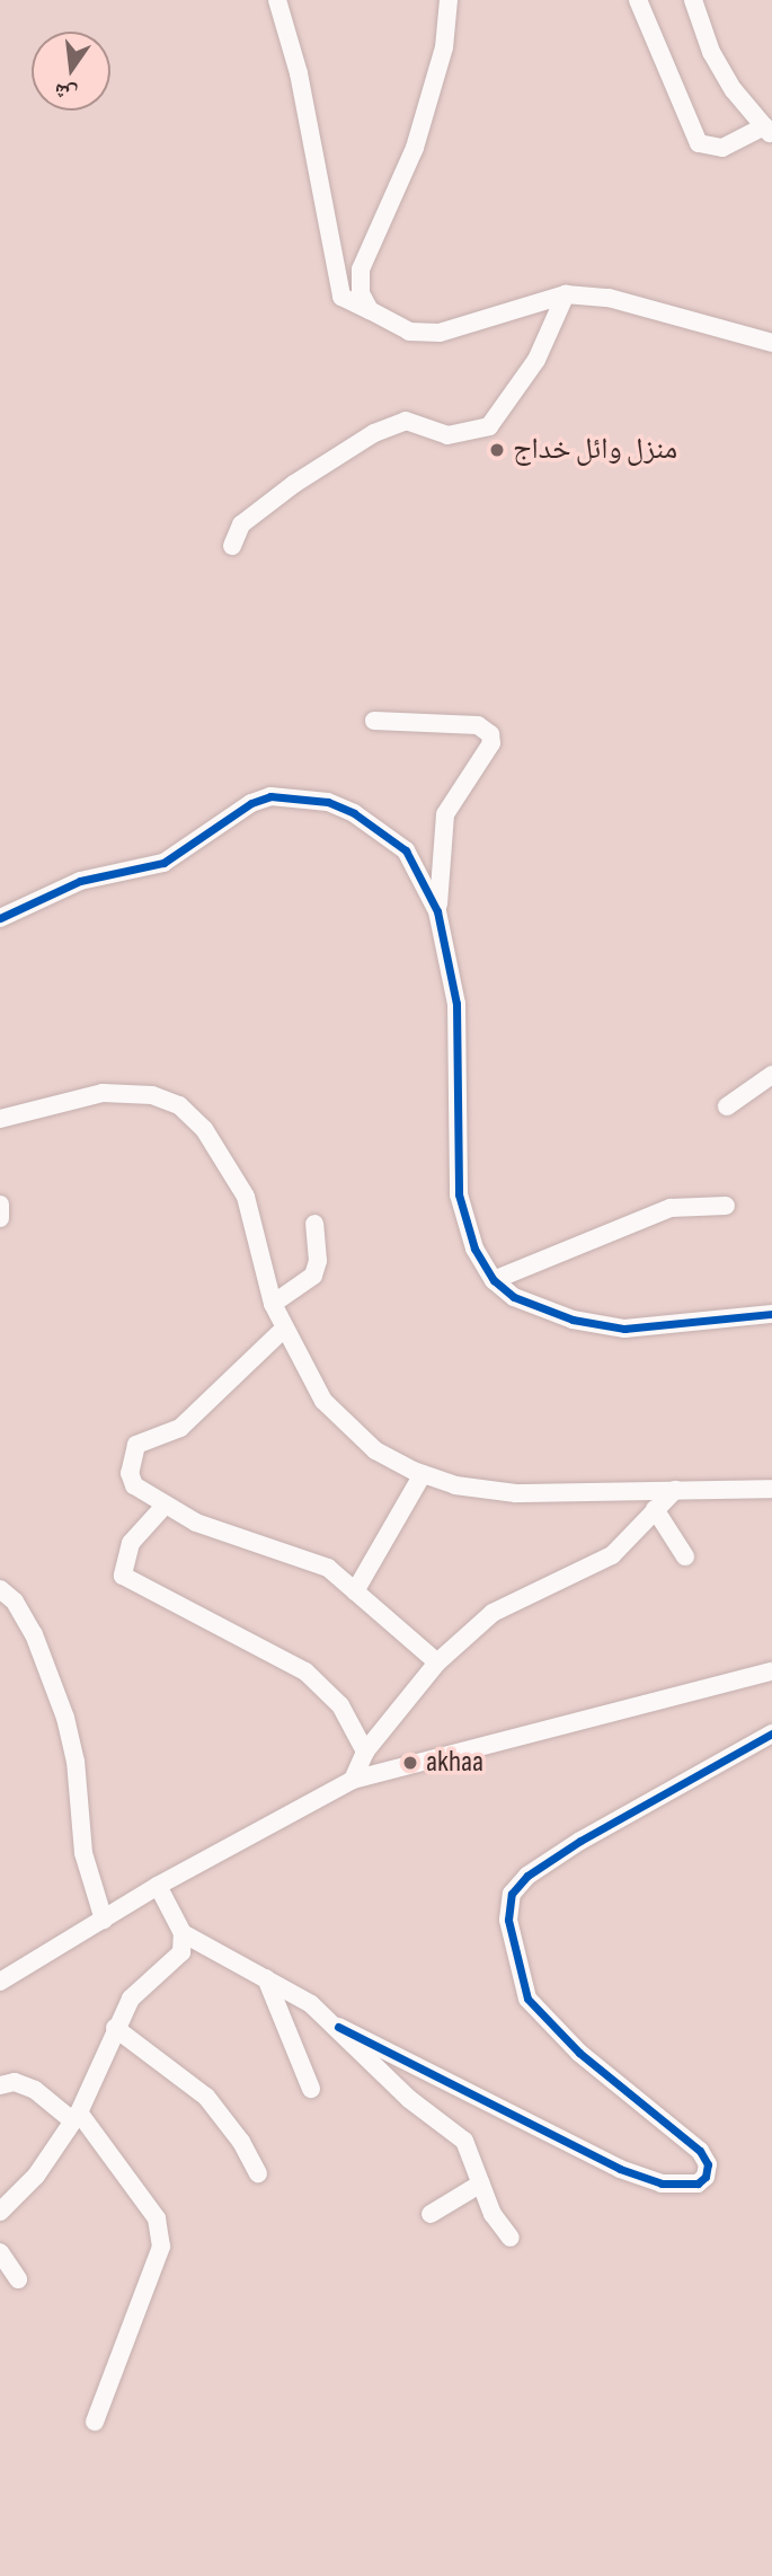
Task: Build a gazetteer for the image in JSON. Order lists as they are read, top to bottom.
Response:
{
  "places": ["منزل وائل خداج", "akhaa"],
  "north": "bottom"
}
